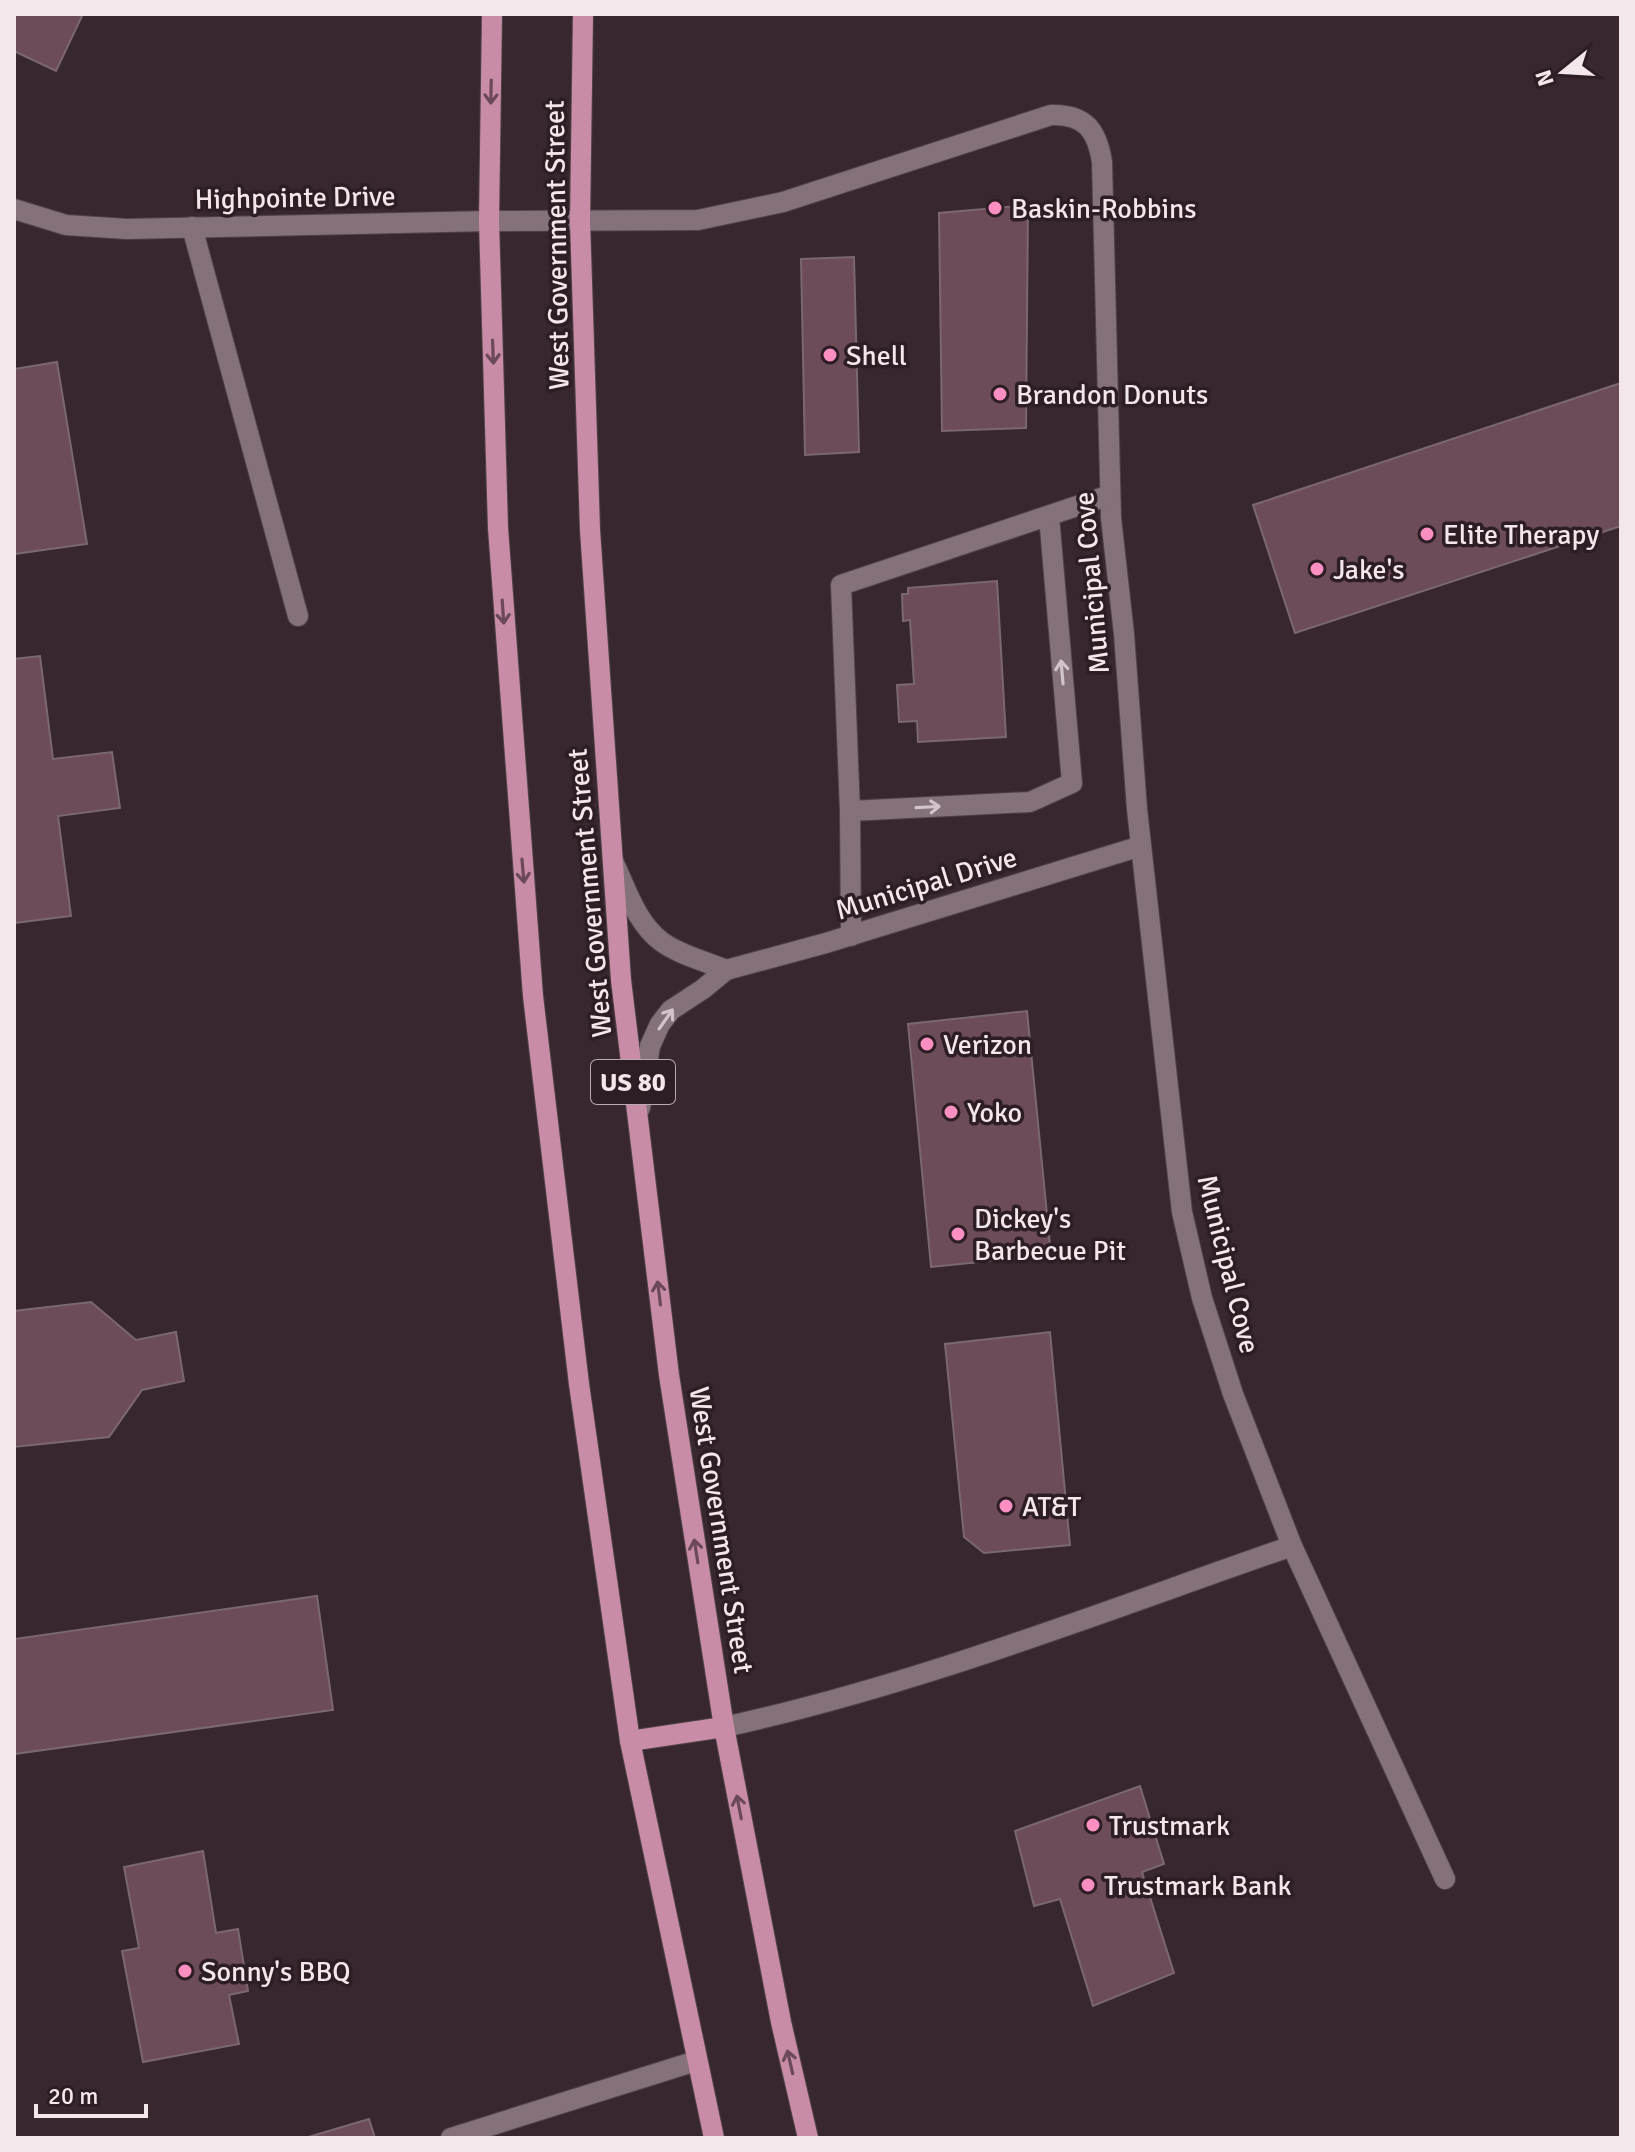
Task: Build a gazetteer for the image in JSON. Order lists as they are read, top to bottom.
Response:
{
  "streets": {
    "main road": ["West Government Street", "US 80"],
    "street": ["Highpointe Drive", "Municipal Cove", "Municipal Drive"]
  },
  "crossings": [
    ["Highpointe Drive", "West Government Street"],
    ["Highpointe Drive", "Municipal Cove"],
    ["West Government Street", "Municipal Cove"],
    ["West Government Street", "Municipal Drive"],
    ["Municipal Cove", "Municipal Drive"]
  ],
  "places": [
    "Baskin-Robbins",
    "Shell",
    "Brandon Donuts",
    "Elite Therapy",
    "Jake's",
    "Verizon",
    "Yoko",
    "Dickey's Barbecue Pit",
    "AT&T",
    "Trustmark",
    "Trustmark Bank",
    "Sonny's BBQ"
  ],
  "scale_bar": "20 m",
  "north": "left"
}
